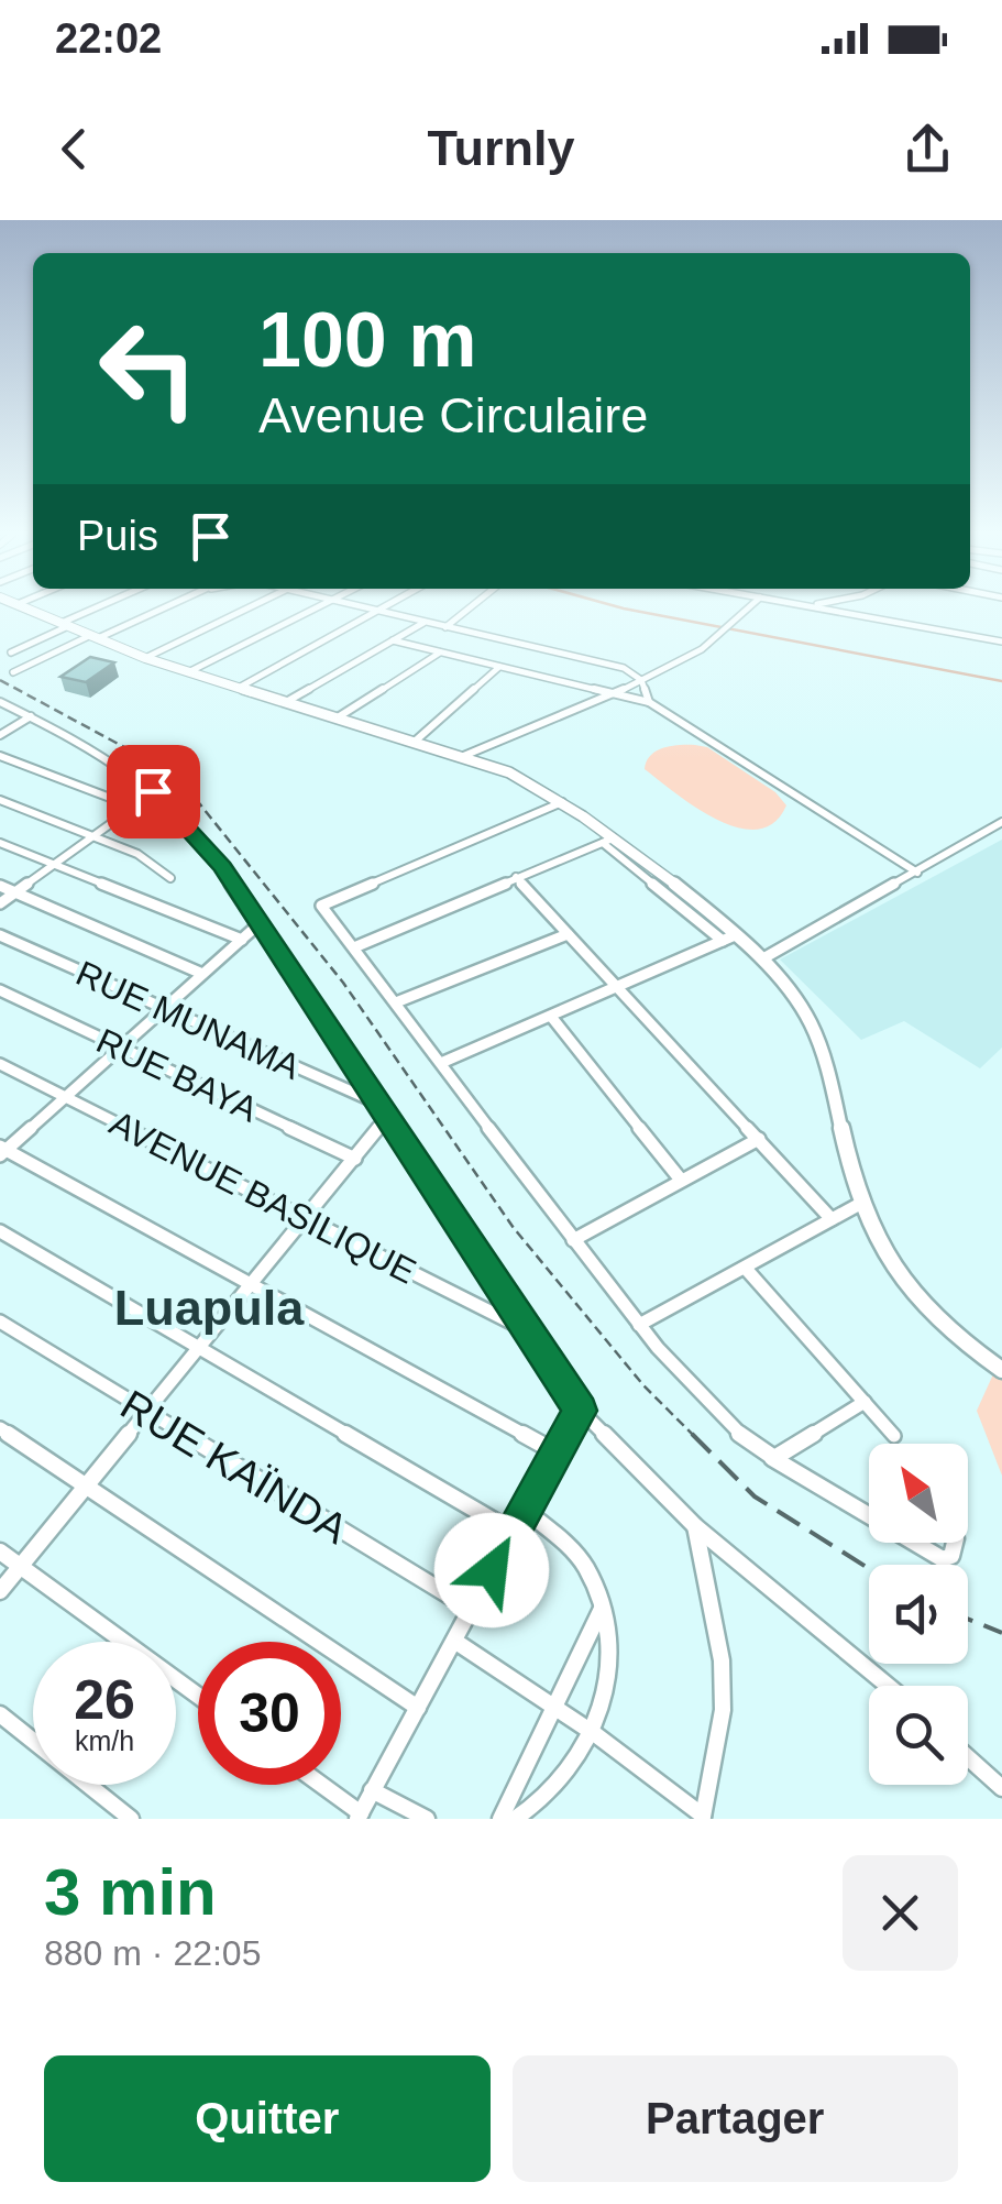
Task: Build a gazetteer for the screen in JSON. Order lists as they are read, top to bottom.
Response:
{
  "streets": {
    "street": [
      "RUE MUNAMA",
      "RUE BAYA",
      "AVENUE BASILIQUE",
      "RUE KAÏNDA"
    ]
  },
  "districts": ["Luapula"],
  "north": "top left",
  "page": {
    "status": "22:02",
    "header": "Turnly",
    "turn": ["100 m", "Avenue Circulaire"],
    "then": "Puis",
    "speed": "26 km/h",
    "limit": "30",
    "heading": ["3 min", "880 m · 22:05"],
    "buttons": ["Quitter", "Partager"]
  }
}
